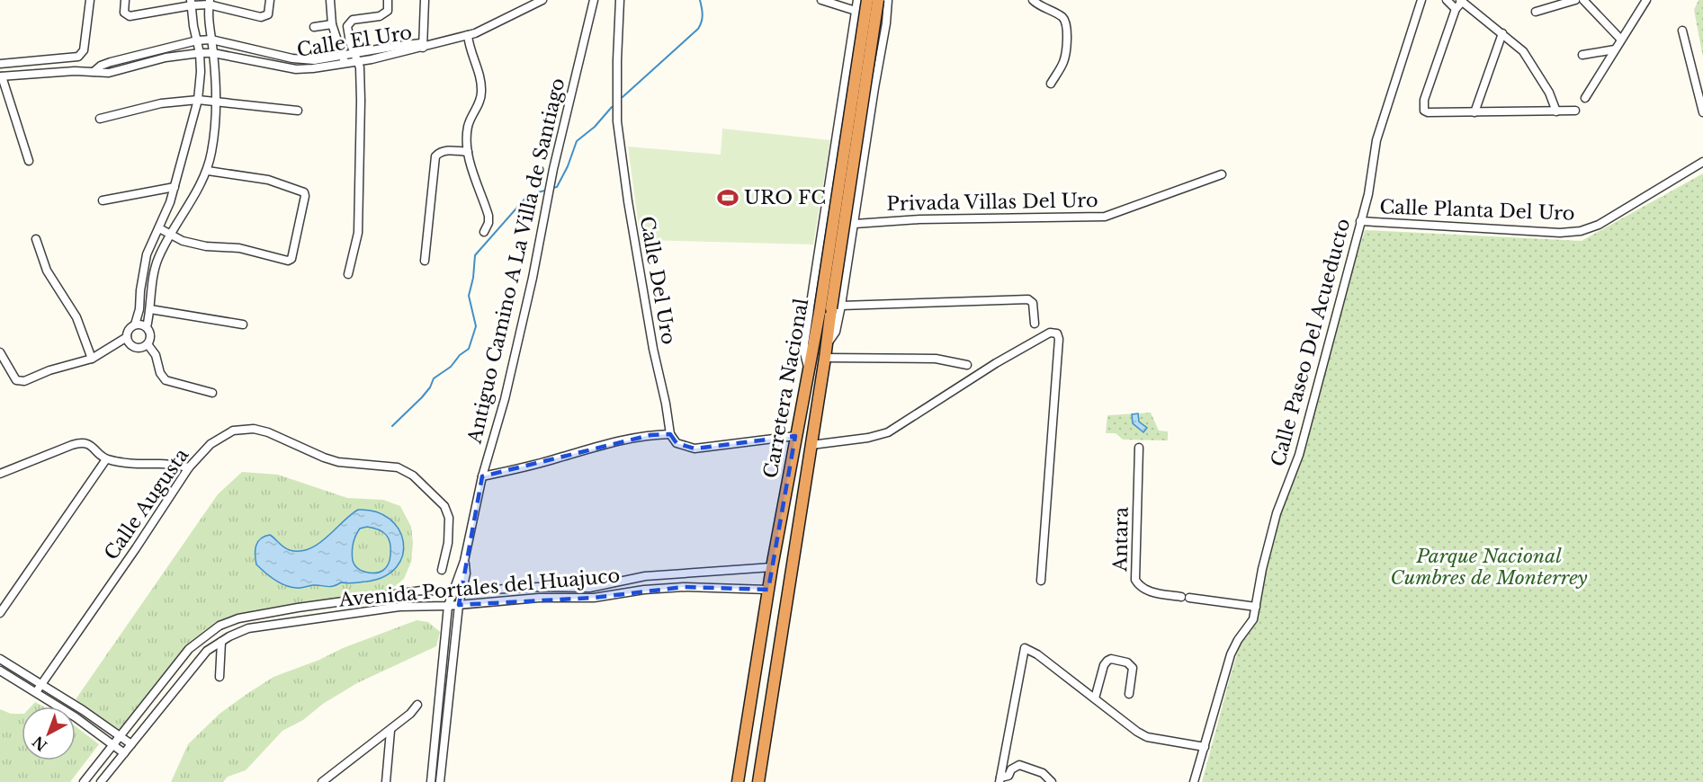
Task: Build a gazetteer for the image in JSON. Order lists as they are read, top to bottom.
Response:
{
  "streets": {
    "highway": ["Carretera Nacional"],
    "street": [
      "Calle El Uro",
      "Privada Villas Del Uro",
      "Calle Planta Del Uro",
      "Antiguo Camino A La Villa de Santiago",
      "Calle Del Uro",
      "Calle Paseo Del Acueducto",
      "Calle Augusta",
      "Antara",
      "Avenida Portales del Huajuco"
    ]
  },
  "crossings": [
    ["Calle Planta Del Uro", "Calle Paseo Del Acueducto"],
    ["Antiguo Camino A La Villa de Santiago", "Avenida Portales del Huajuco"],
    ["Calle Paseo Del Acueducto", "Antara"],
    ["Carretera Nacional", "Avenida Portales del Huajuco"]
  ],
  "parks": ["Parque Nacional Cumbres de Monterrey"],
  "places": {
    "sports": ["URO FC"]
  },
  "north": "bottom left"
}
